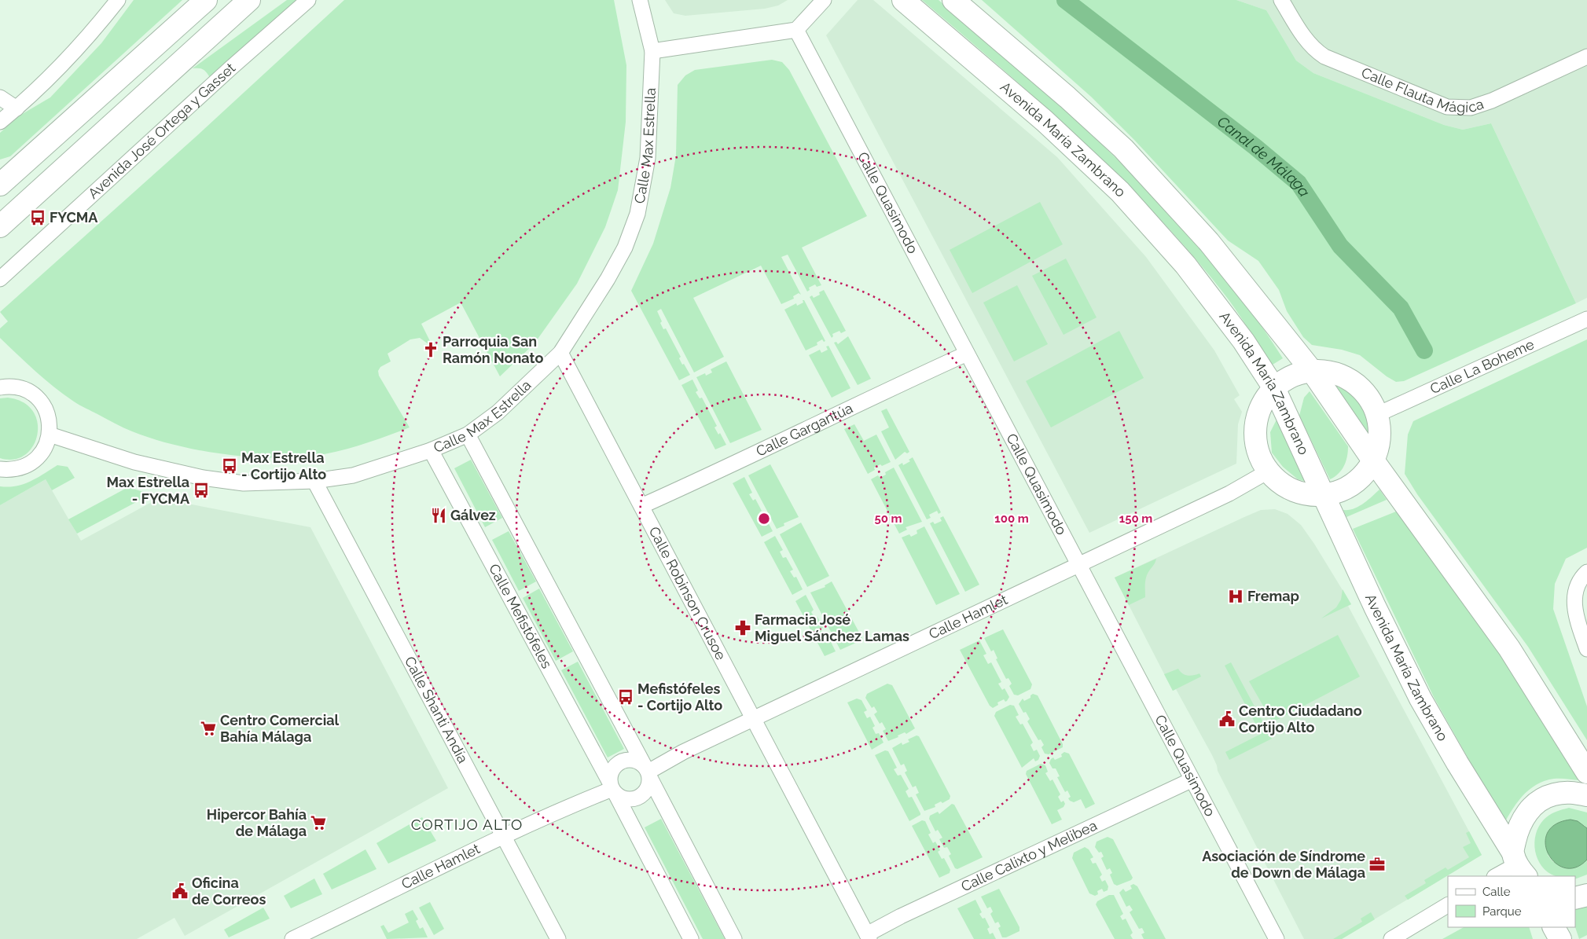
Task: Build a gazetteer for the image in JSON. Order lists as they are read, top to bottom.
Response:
{
  "streets": {
    "main road": ["Avenida María Zambrano"],
    "street": [
      "Calle Flauta Mágica",
      "Avenida José Ortega y Gasset",
      "Calle Max Estrella",
      "Calle Quasimodo",
      "Calle La Boheme",
      "Calle Gargantúa",
      "Calle Robinson Crusoe",
      "Calle Mefistófeles",
      "Calle Hamlet",
      "Calle Shanti Andía",
      "Calle Calixto y Melibea"
    ]
  },
  "crossings": [
    ["Calle Max Estrella", "Calle Robinson Crusoe"],
    ["Calle Max Estrella", "Calle Mefistófeles"],
    ["Calle Max Estrella", "Calle Shanti Andía"],
    ["Calle Quasimodo", "Calle Gargantúa"],
    ["Calle Quasimodo", "Calle Hamlet"],
    ["Calle Quasimodo", "Calle Calixto y Melibea"],
    ["Calle Gargantúa", "Calle Robinson Crusoe"],
    ["Calle Robinson Crusoe", "Calle Hamlet"],
    ["Calle Robinson Crusoe", "Calle Calixto y Melibea"],
    ["Calle Mefistófeles", "Calle Hamlet"],
    ["Calle Hamlet", "Calle Shanti Andía"]
  ],
  "districts": ["CORTIJO ALTO"],
  "water": ["Canal de Málaga"],
  "places": {
    "bus stop": [
      "FYCMA",
      "Max Estrella - Cortijo Alto",
      "Max Estrella - FYCMA",
      "Mefistófeles - Cortijo Alto"
    ],
    "church": ["Parroquia San Ramón Nonato"],
    "restaurant": ["Gálvez"],
    "hospital": ["Fremap"],
    "pharmacy": ["Farmacia José Miguel Sánchez Lamas"],
    "public building": ["Centro Ciudadano Cortijo Alto", "Oficina de Correos"],
    "supermarket": ["Centro Comercial Bahía Málaga", "Hipercor Bahía de Málaga"],
    "office": ["Asociación de Síndrome de Down de Málaga"]
  },
  "legend": ["Calle", "Parque"],
  "rings": ["50 m", "100 m", "150 m"]
}
